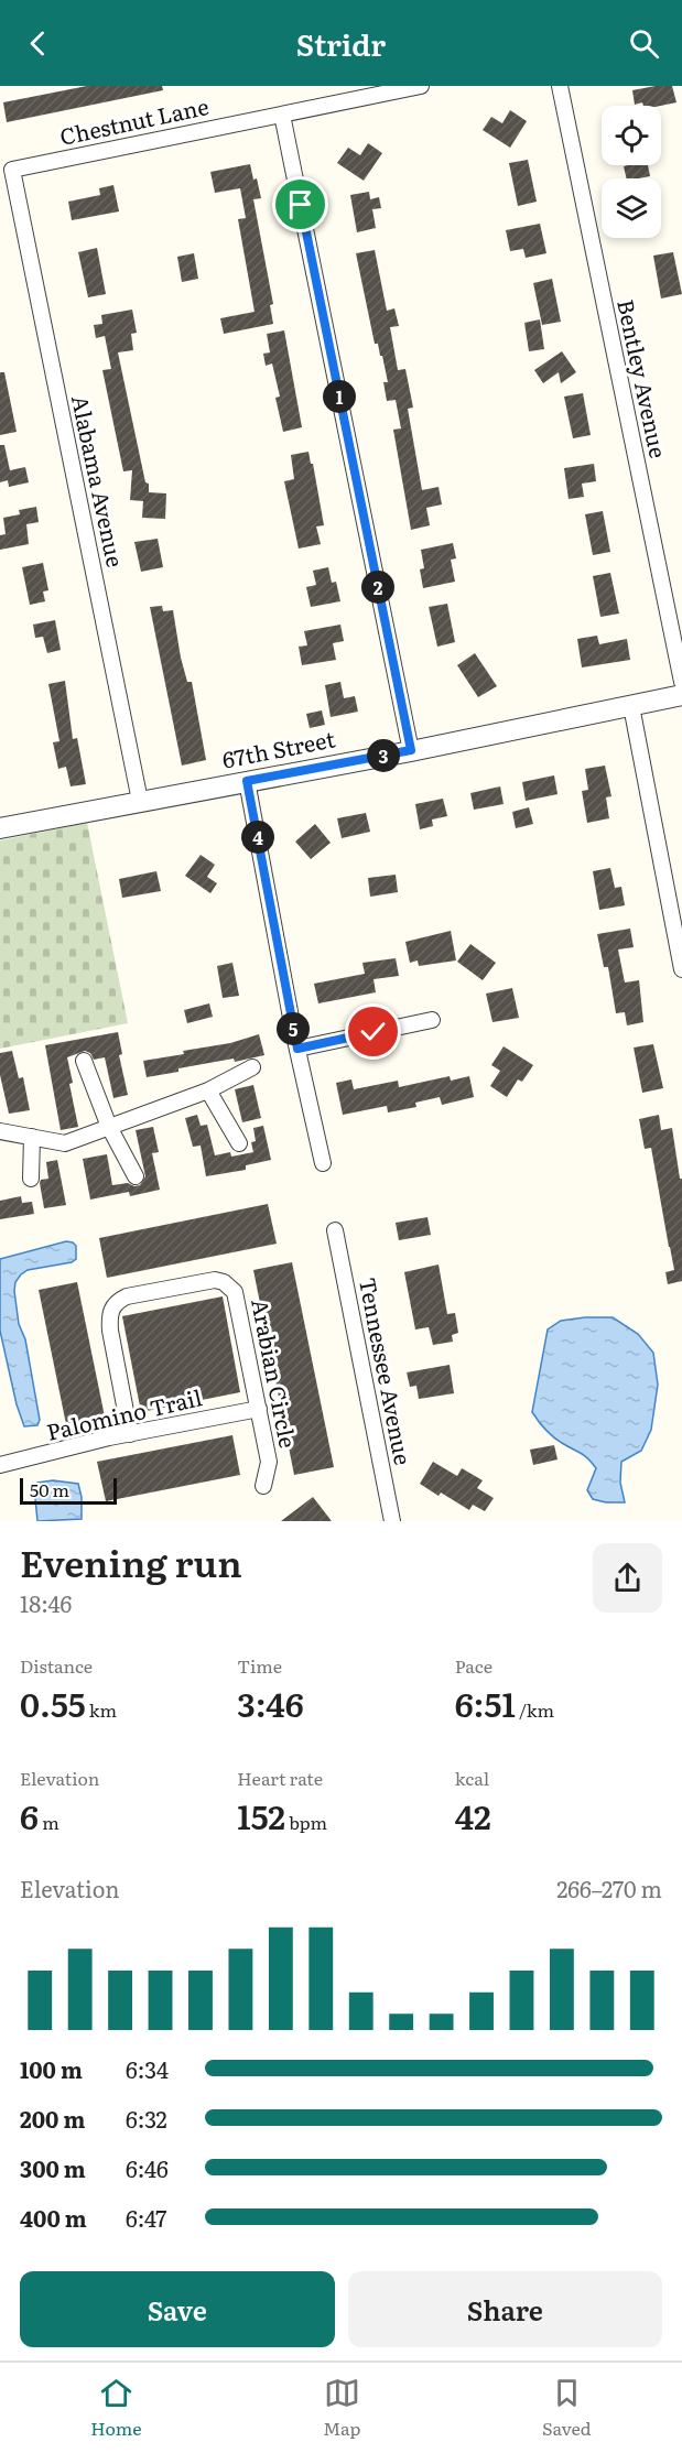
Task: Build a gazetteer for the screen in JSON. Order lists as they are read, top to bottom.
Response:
{
  "streets": {
    "street": [
      "Chestnut Lane",
      "Bentley Avenue",
      "Alabama Avenue",
      "67th Street",
      "Tennessee Avenue",
      "Arabian Circle",
      "Palomino Trail"
    ]
  },
  "crossings": [
    ["Chestnut Lane", "Alabama Avenue"],
    ["Alabama Avenue", "67th Street"],
    ["Arabian Circle", "Palomino Trail"]
  ],
  "scale_bar": "50 m",
  "page": {
    "header": "Stridr",
    "pins": [
      "1",
      "2",
      "3",
      "4",
      "5"
    ],
    "scale": "50 m",
    "heading": ["Evening run", "18:46"],
    "stats": [
      ["Distance", "0.55 km"],
      ["Time", "3:46"],
      ["Pace", "6:51 /km"],
      ["Elevation", "6 m"],
      ["Heart rate", "152 bpm"],
      ["kcal", "42"]
    ],
    "chart": ["Elevation", "266–270 m"],
    "list": [
      {
        "name": "100 m",
        "note": "6:34"
      },
      {
        "name": "200 m",
        "note": "6:32"
      },
      {
        "name": "300 m",
        "note": "6:46"
      },
      {
        "name": "400 m",
        "note": "6:47"
      }
    ],
    "buttons": ["Save", "Share"],
    "tabs": ["Home", "Map", "Saved"]
  }
}
